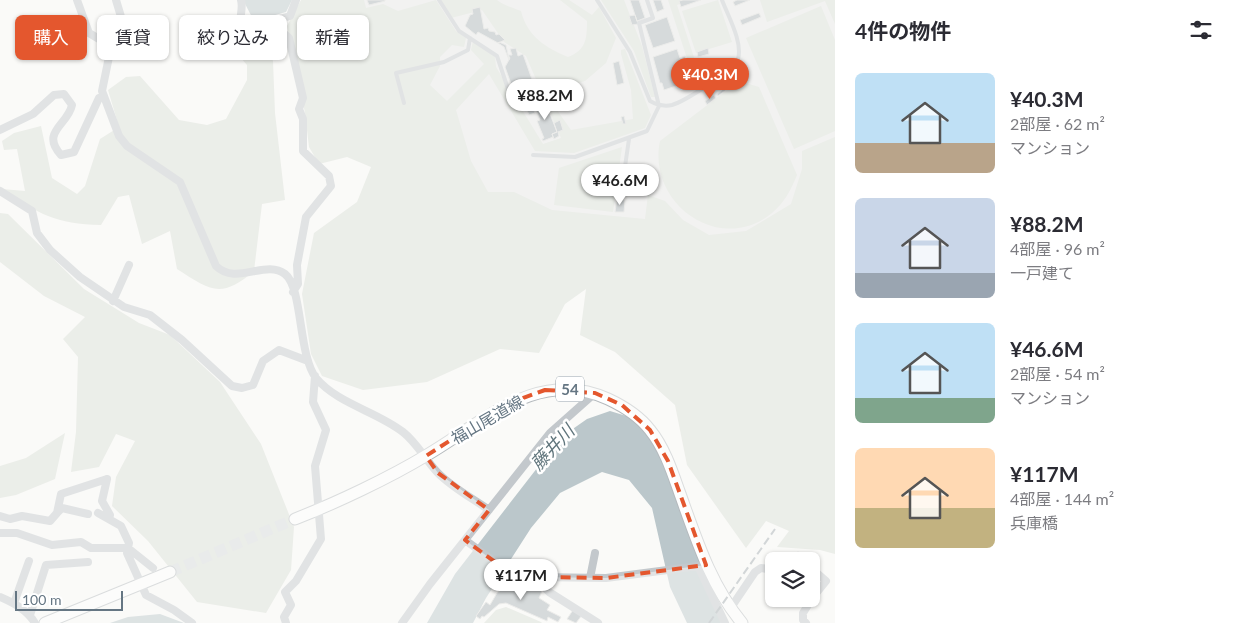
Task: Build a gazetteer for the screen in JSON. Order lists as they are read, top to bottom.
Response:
{
  "streets": {
    "main road": ["54", "福山尾道線"]
  },
  "water": ["藤井川"],
  "scale_bar": "100 m",
  "page": {
    "heading": "4件の物件",
    "chip": [
      "購入",
      "賃貸",
      "絞り込み",
      "新着"
    ],
    "price": [
      "¥40.3M",
      "¥88.2M",
      "¥46.6M",
      "¥117M"
    ],
    "list": [
      {
        "name": "¥40.3M",
        "note": "2部屋 · 62 m² · マンション"
      },
      {
        "name": "¥88.2M",
        "note": "4部屋 · 96 m² · 一戸建て"
      },
      {
        "name": "¥46.6M",
        "note": "2部屋 · 54 m² · マンション"
      },
      {
        "name": "¥117M",
        "note": "4部屋 · 144 m² · 兵庫橋"
      }
    ],
    "scale": "100 m"
  }
}
